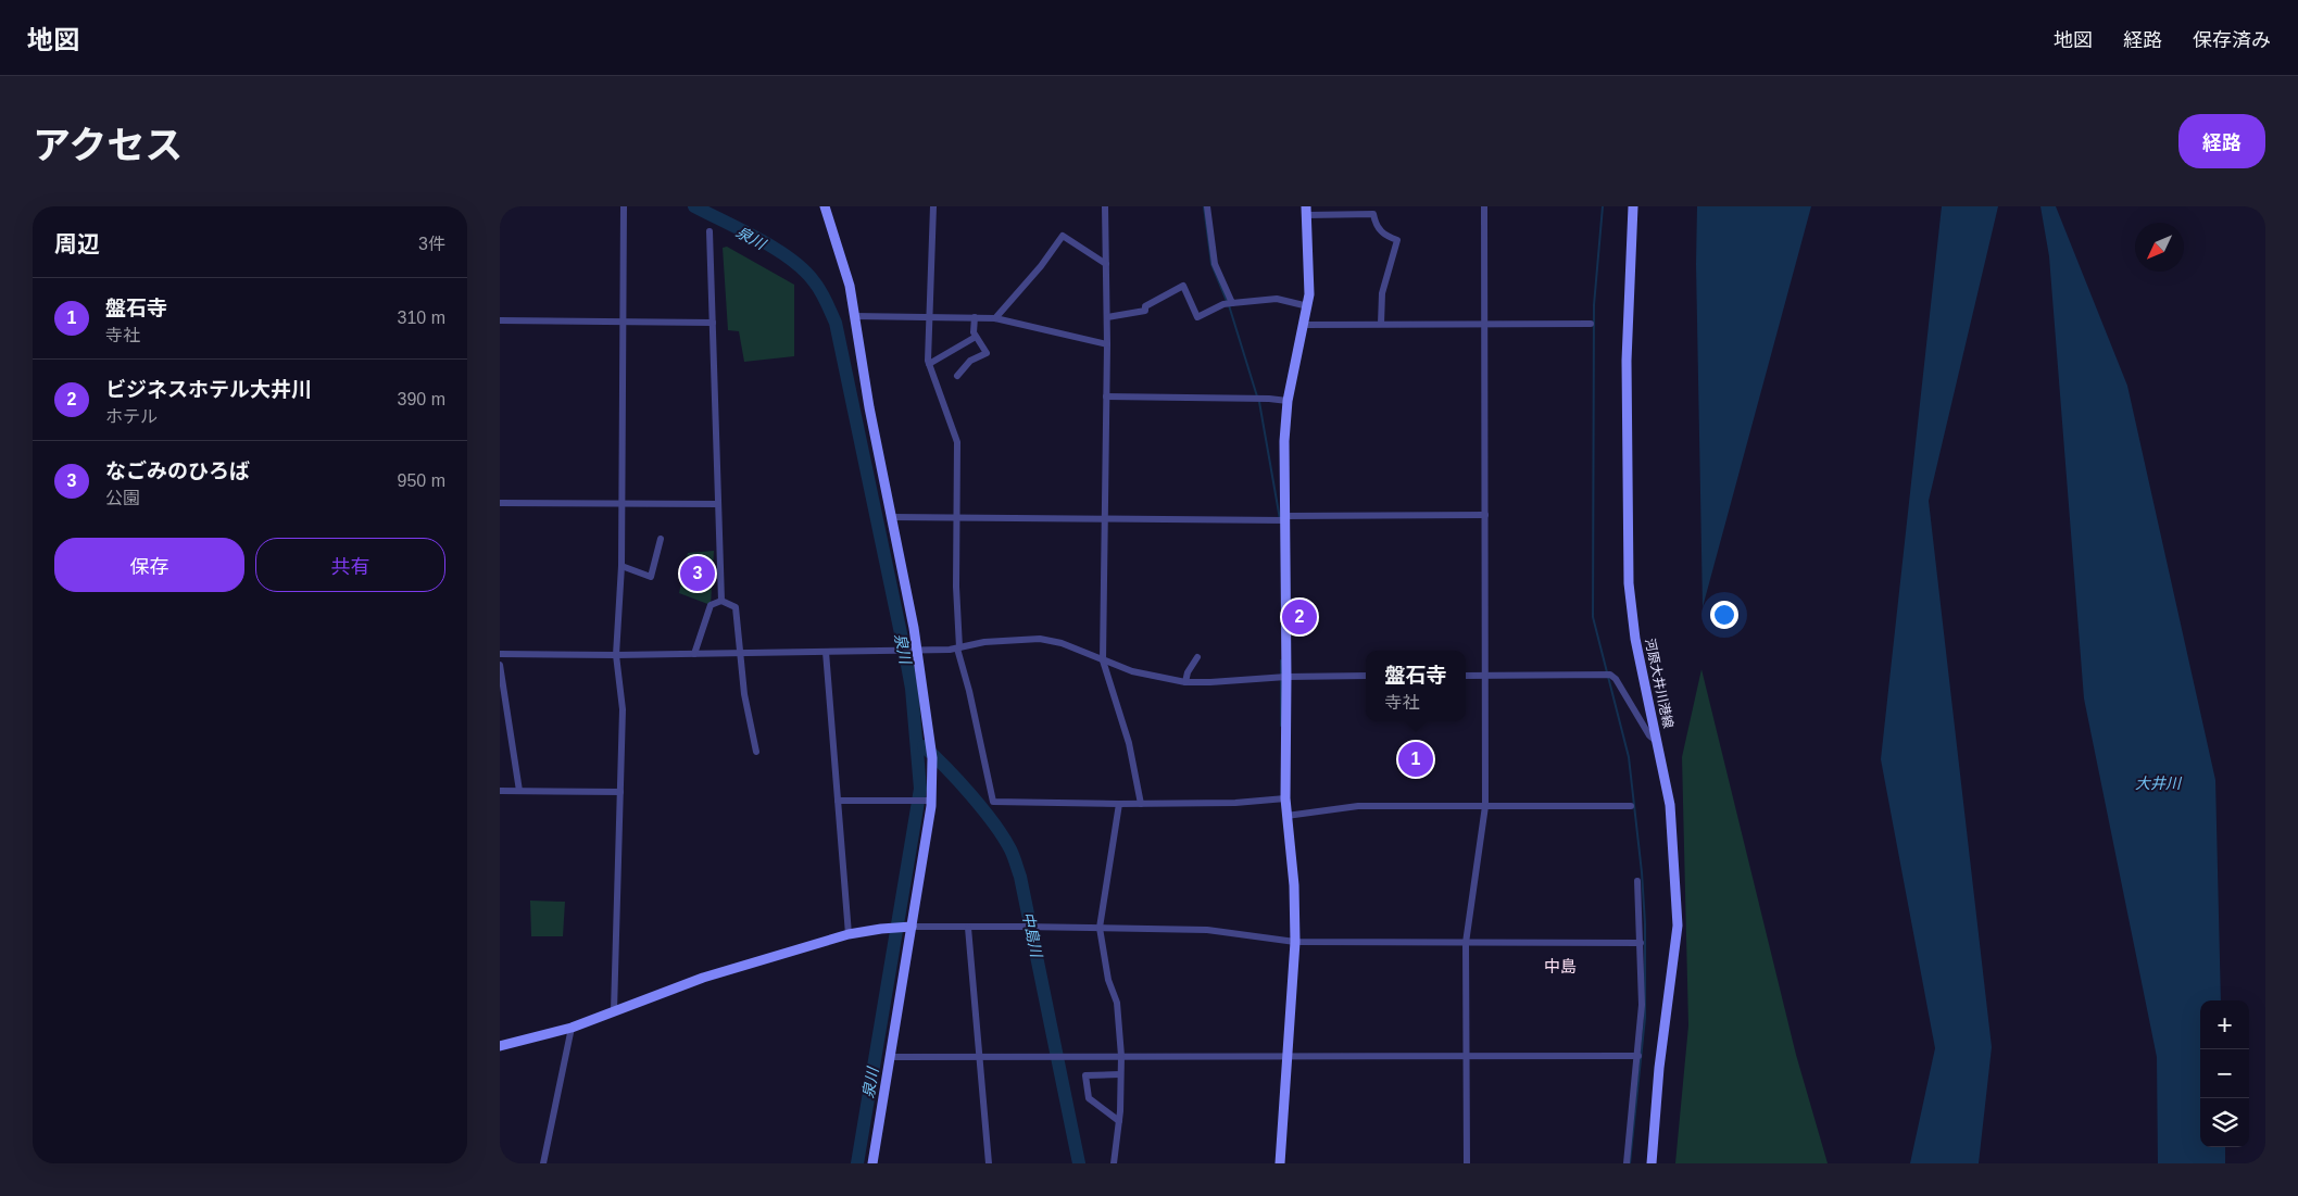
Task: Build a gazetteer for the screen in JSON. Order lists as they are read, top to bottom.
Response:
{
  "streets": {
    "street": ["河原大井川港線"]
  },
  "districts": ["中島"],
  "water": ["泉川", "大井川", "中島川"],
  "north": "bottom left",
  "page": {
    "header": "地図",
    "nav": ["地図", "経路", "保存済み"],
    "title": "アクセス",
    "buttons": [
      "経路",
      ["保存", "共有"]
    ],
    "heading": ["周辺", "3件"],
    "list": [
      {
        "mark": "1",
        "name": "盤石寺",
        "note": "寺社",
        "value": "310 m"
      },
      {
        "mark": "2",
        "name": "ビジネスホテル大井川",
        "note": "ホテル",
        "value": "390 m"
      },
      {
        "mark": "3",
        "name": "なごみのひろば",
        "note": "公園",
        "value": "950 m"
      }
    ],
    "pins": ["3", "2", "1"],
    "popup": ["盤石寺", "寺社"],
    "map_buttons": ["+", "−"]
  }
}
